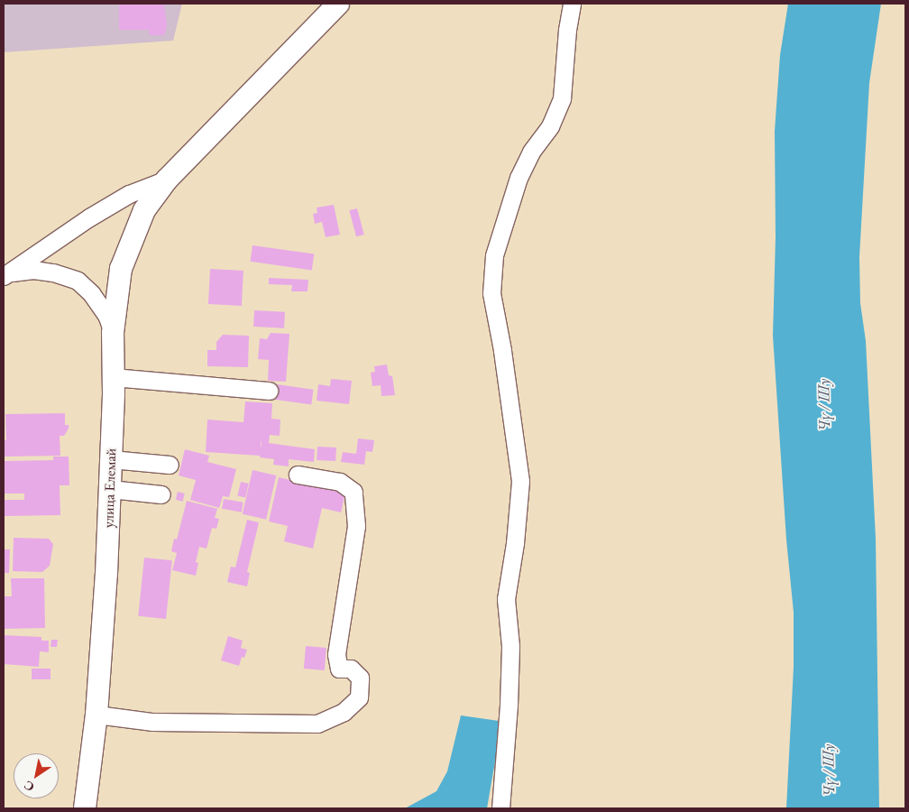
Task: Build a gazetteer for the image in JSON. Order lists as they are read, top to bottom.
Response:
{
  "streets": {
    "street": ["улица Елемай"]
  },
  "water": ["Чү / Шу"],
  "north": "bottom left"
}
